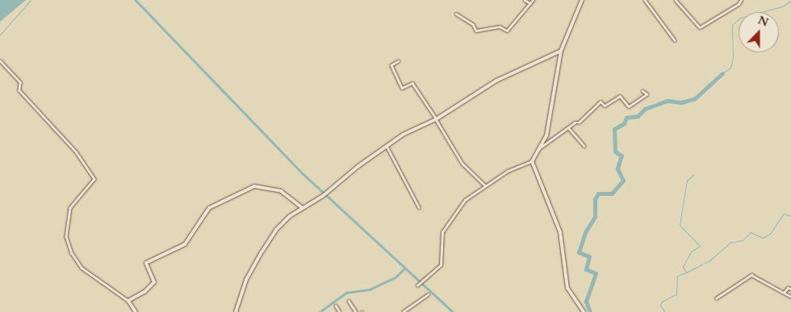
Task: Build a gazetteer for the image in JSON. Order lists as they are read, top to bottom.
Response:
{
  "north": "top"
}
